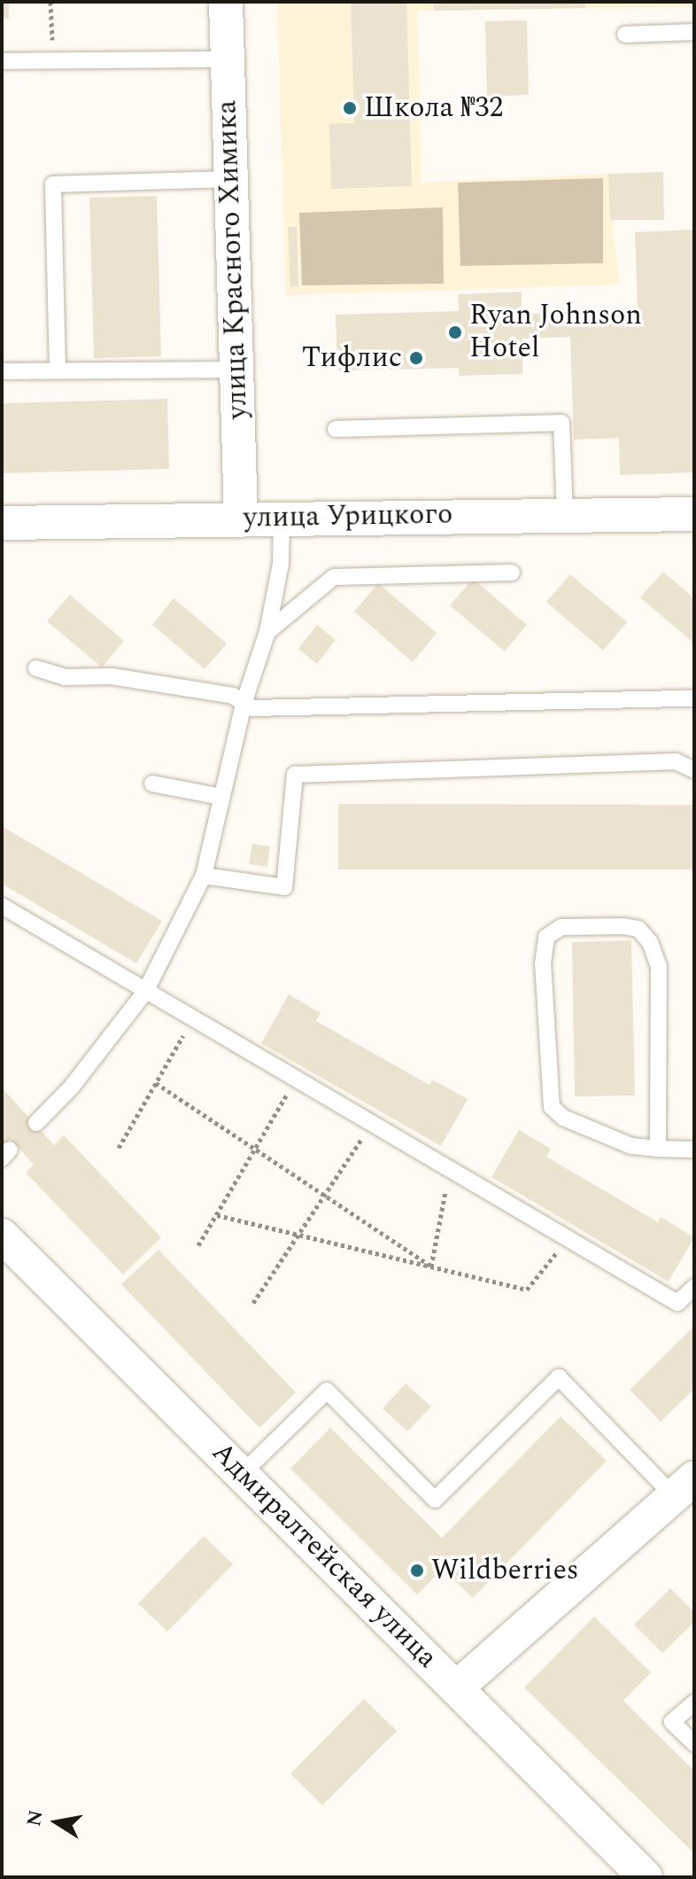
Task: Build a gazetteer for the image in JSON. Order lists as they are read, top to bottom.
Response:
{
  "streets": {
    "street": ["улица Красного Химика", "улица Урицкого", "Адмиралтейская улица"]
  },
  "crossings": [
    ["улица Красного Химика", "улица Урицкого"]
  ],
  "places": [
    "Школа №32",
    "Ryan Johnson Hotel",
    "Тифлис",
    "Wildberries"
  ],
  "north": "left"
}
